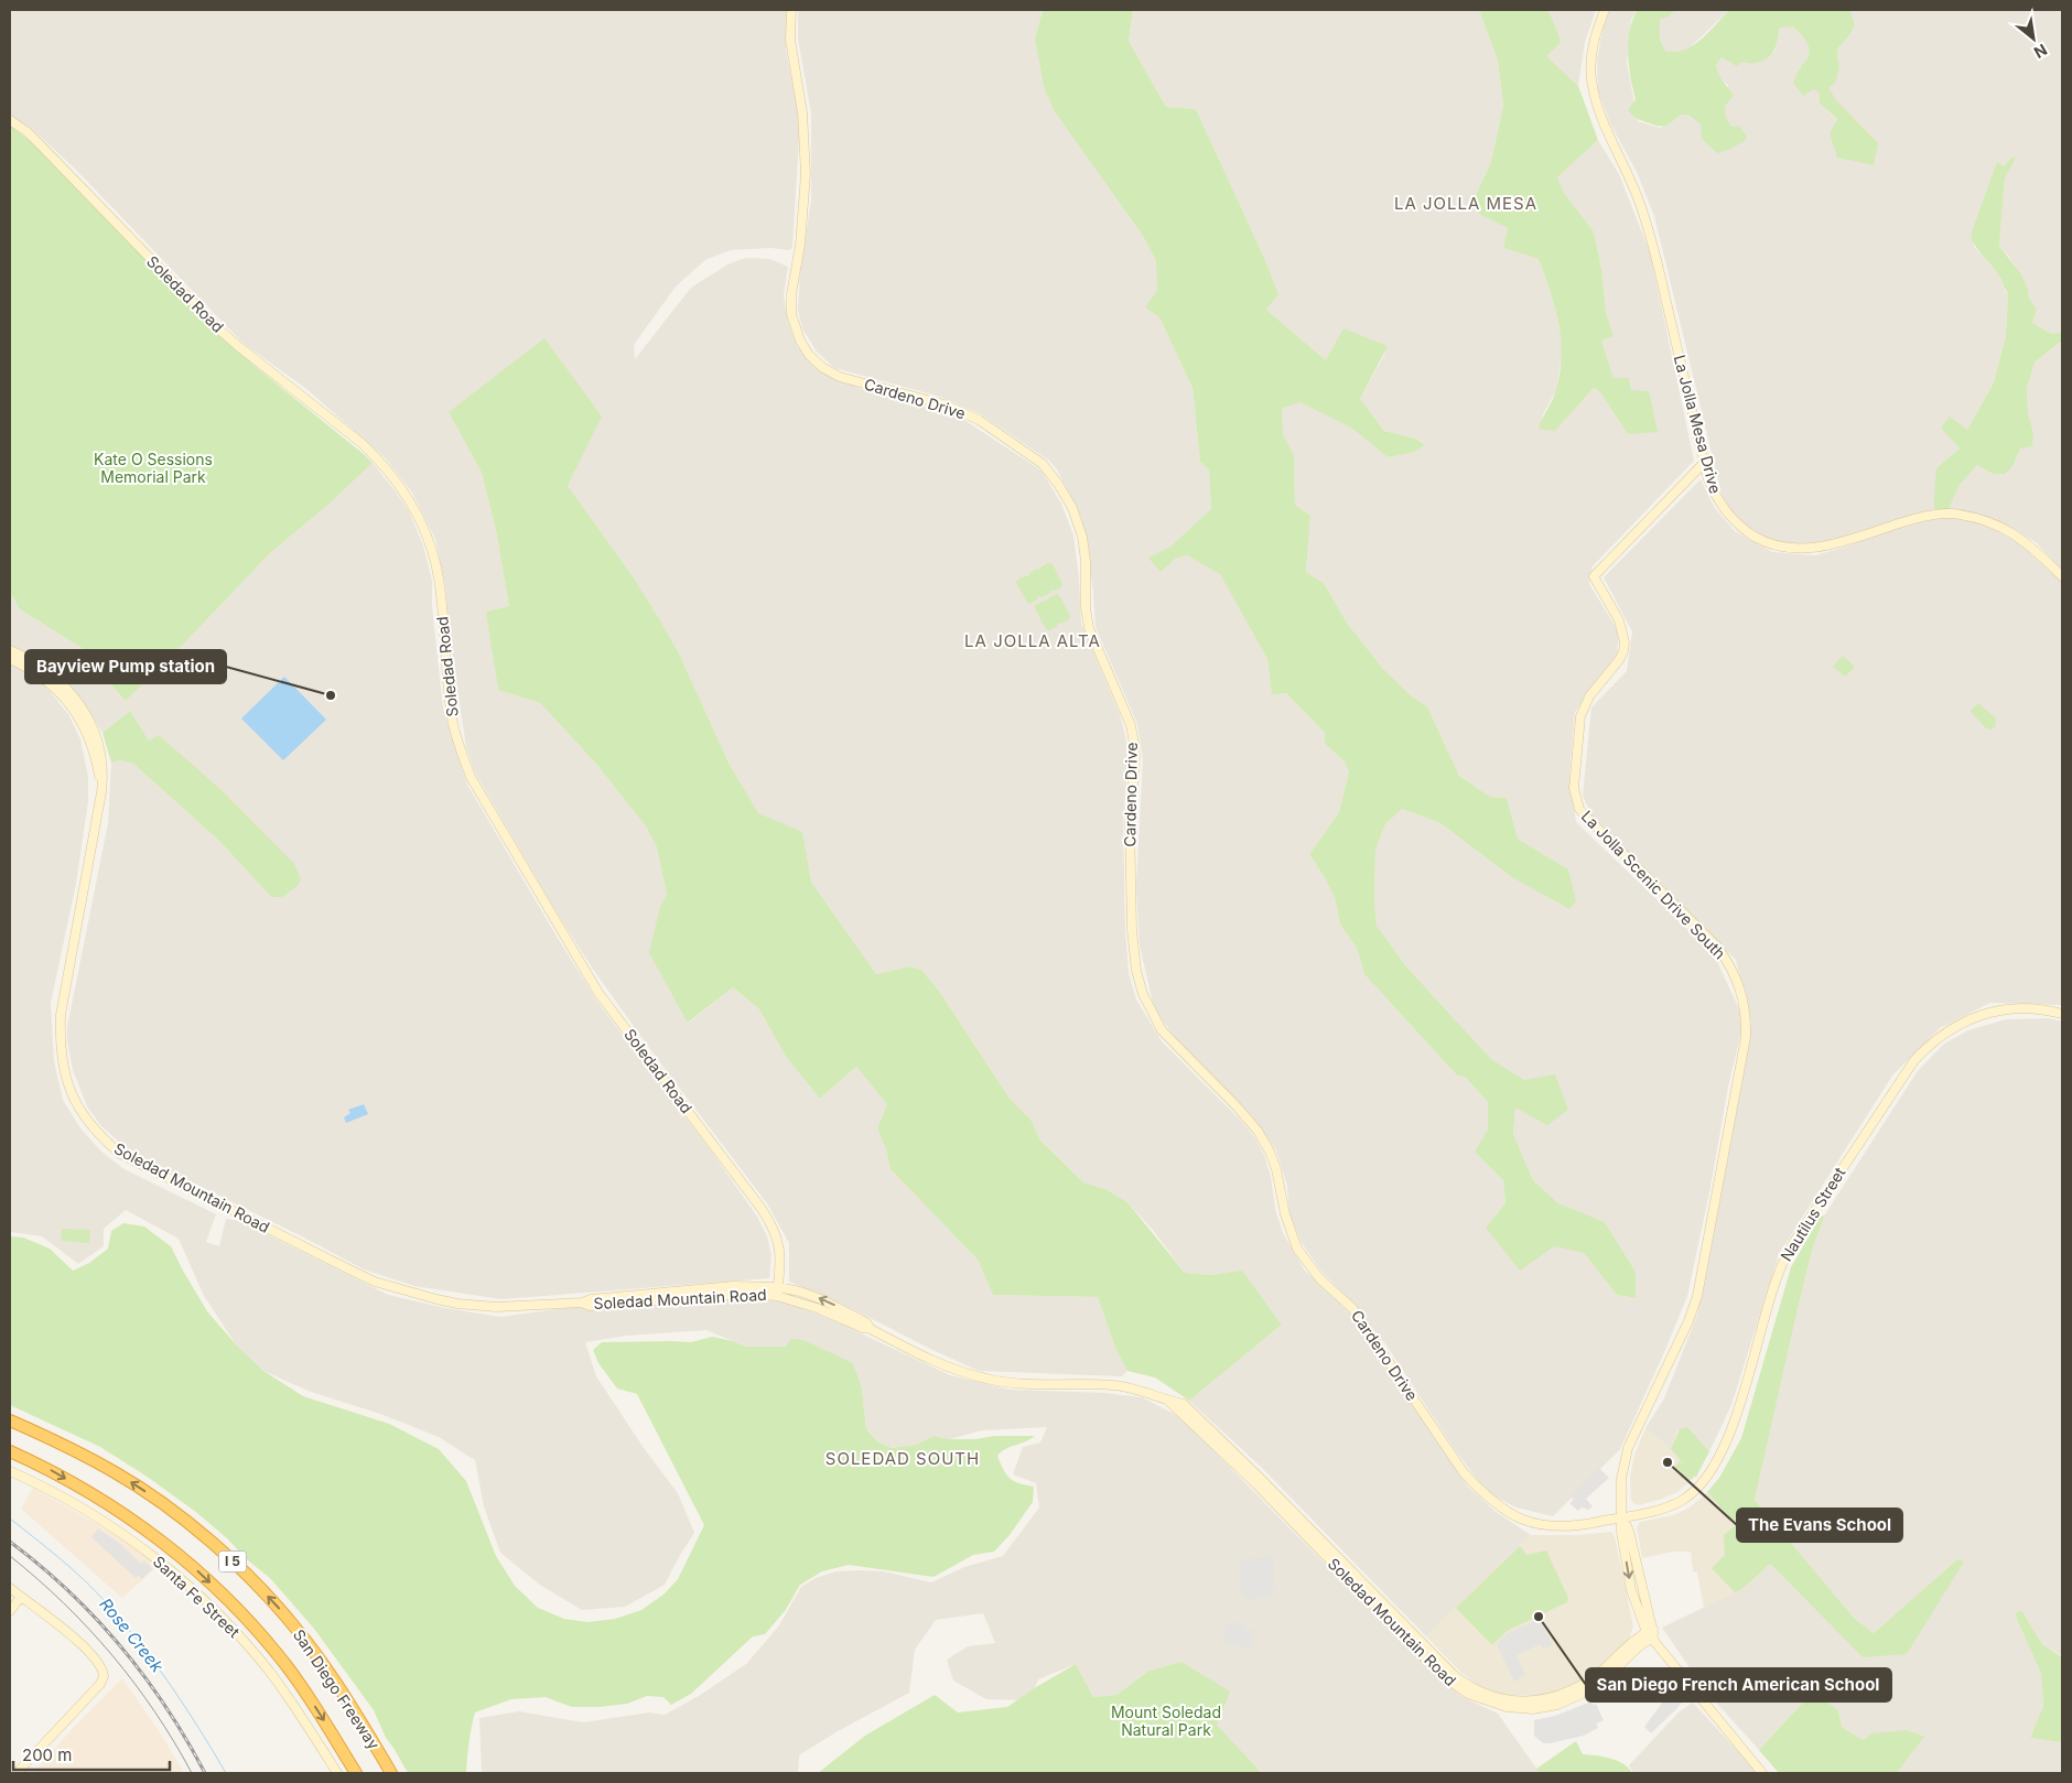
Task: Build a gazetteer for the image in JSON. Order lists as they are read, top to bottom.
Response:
{
  "streets": {
    "highway": ["I 5", "San Diego Freeway"],
    "street": [
      "Soledad Road",
      "Cardeno Drive",
      "La Jolla Mesa Drive",
      "La Jolla Scenic Drive South",
      "Soledad Mountain Road",
      "Nautilus Street",
      "Santa Fe Street"
    ]
  },
  "crossings": [
    ["Soledad Road", "Soledad Mountain Road"],
    ["Cardeno Drive", "La Jolla Scenic Drive South"],
    ["Cardeno Drive", "Nautilus Street"],
    ["La Jolla Mesa Drive", "La Jolla Scenic Drive South"],
    ["La Jolla Scenic Drive South", "Soledad Mountain Road"],
    ["La Jolla Scenic Drive South", "Nautilus Street"]
  ],
  "districts": ["LA JOLLA MESA", "LA JOLLA ALTA", "SOLEDAD SOUTH"],
  "water": ["Rose Creek"],
  "parks": ["Kate O Sessions Memorial Park", "Mount Soledad Natural Park"],
  "places": ["Bayview Pump station", "The Evans School", "San Diego French American School"],
  "scale_bar": "200 m",
  "north": "bottom right"
}
